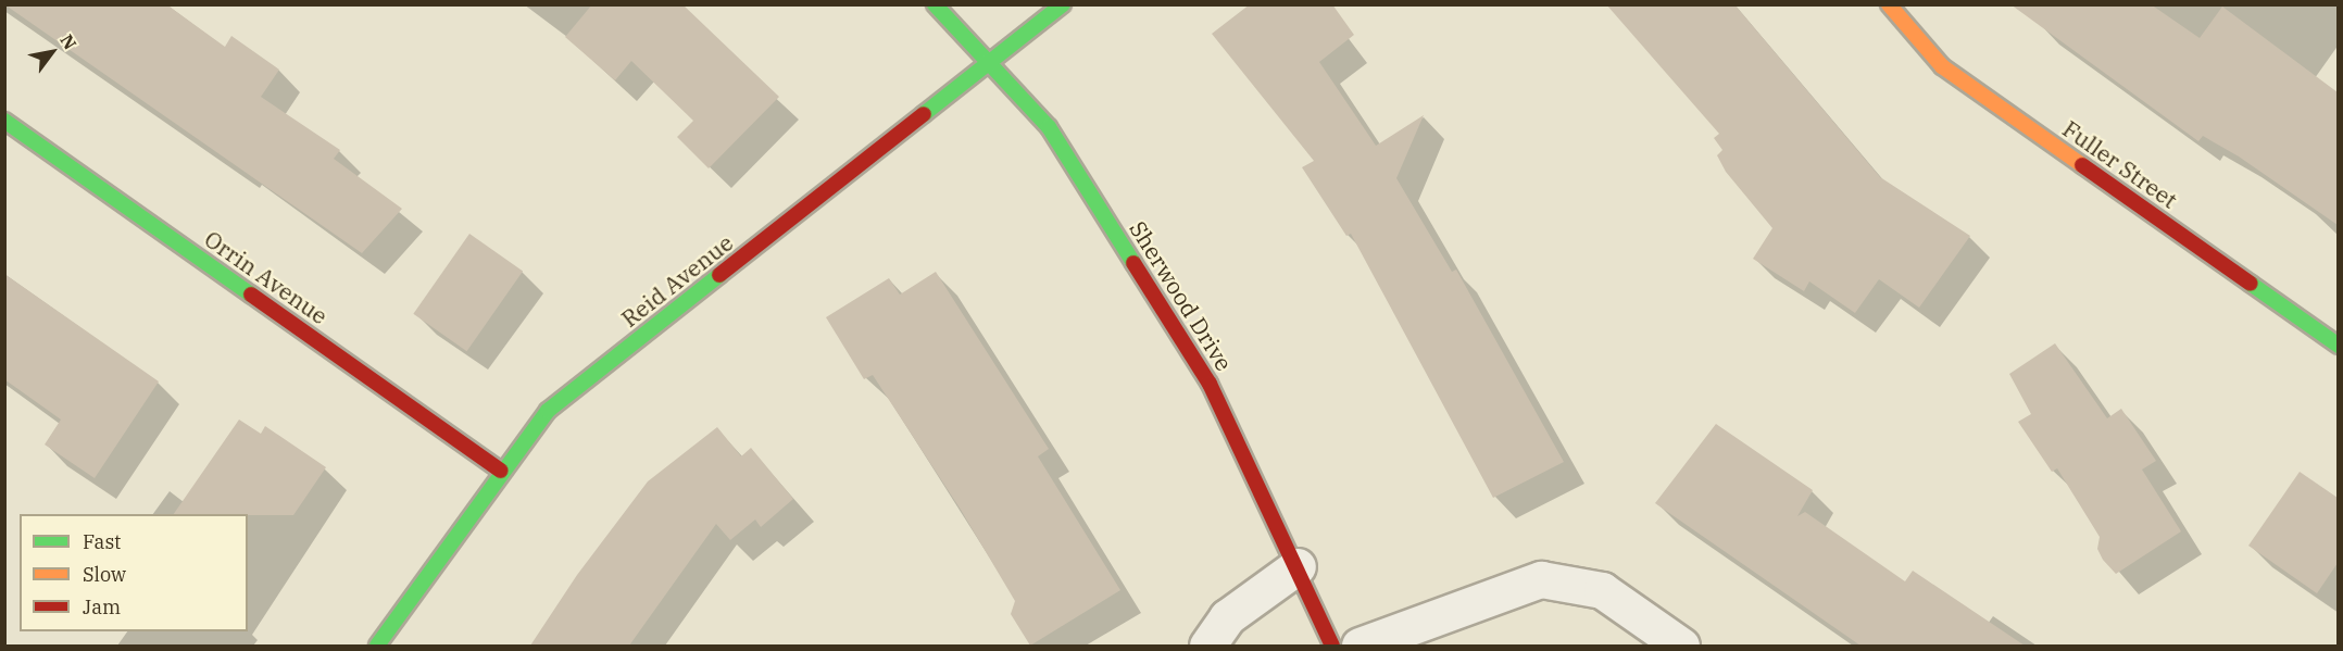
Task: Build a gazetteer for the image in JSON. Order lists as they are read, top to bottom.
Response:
{
  "streets": {
    "street": [
      "Fuller Street",
      "Orrin Avenue",
      "Reid Avenue",
      "Sherwood Drive"
    ]
  },
  "crossings": [
    ["Orrin Avenue", "Reid Avenue"],
    ["Reid Avenue", "Sherwood Drive"]
  ],
  "legend": ["Fast", "Slow", "Jam"],
  "north": "top right"
}
